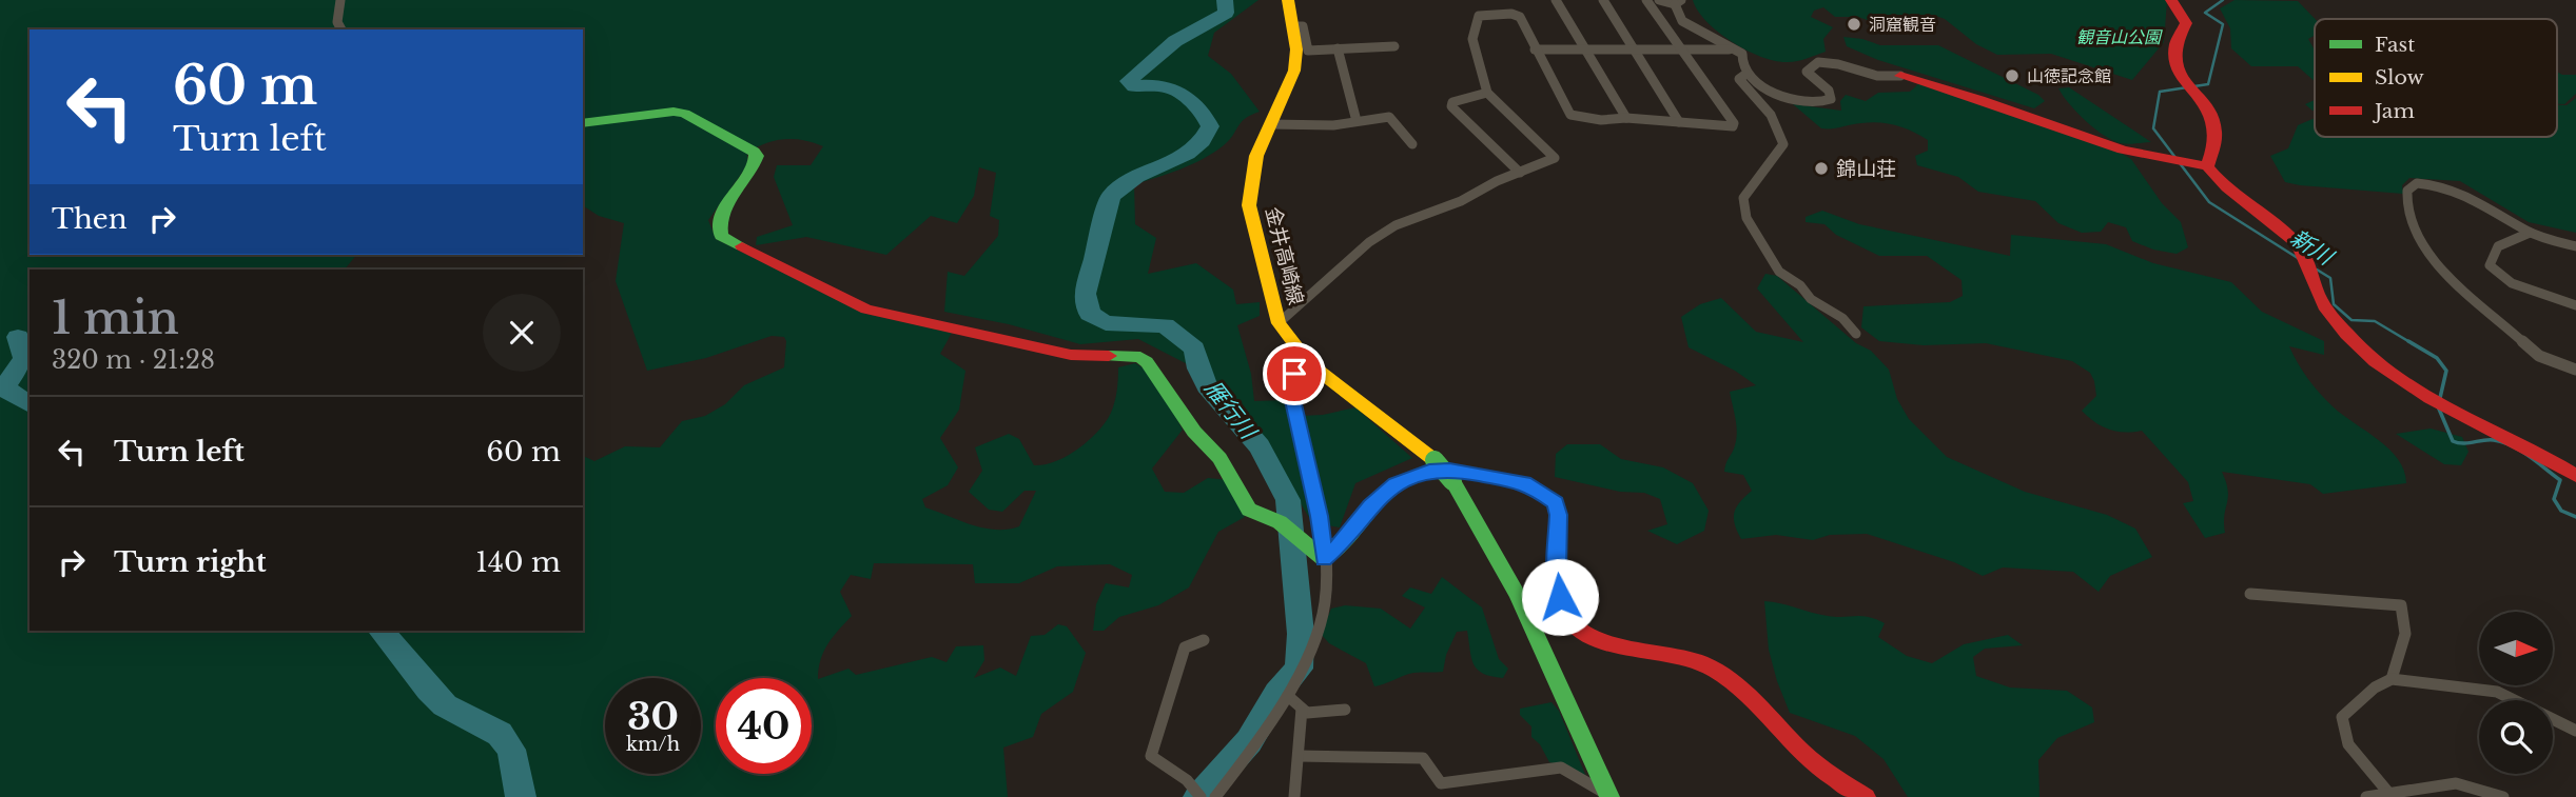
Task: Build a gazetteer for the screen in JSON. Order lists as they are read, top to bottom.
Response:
{
  "streets": {
    "street": ["金井高崎線"]
  },
  "water": ["新川", "雁行川"],
  "parks": ["観音山公園"],
  "places": ["洞窟観音", "山徳記念館", "錦山荘"],
  "legend": ["Fast", "Slow", "Jam"],
  "north": "right",
  "page": {
    "turn": ["60 m", "Turn left"],
    "then": "Then",
    "heading": ["1 min", "320 m · 21:28"],
    "list": [
      {
        "name": "Turn left",
        "value": "60 m"
      },
      {
        "name": "Turn right",
        "value": "140 m"
      }
    ],
    "speed": "30 km/h",
    "limit": "40"
  }
}
